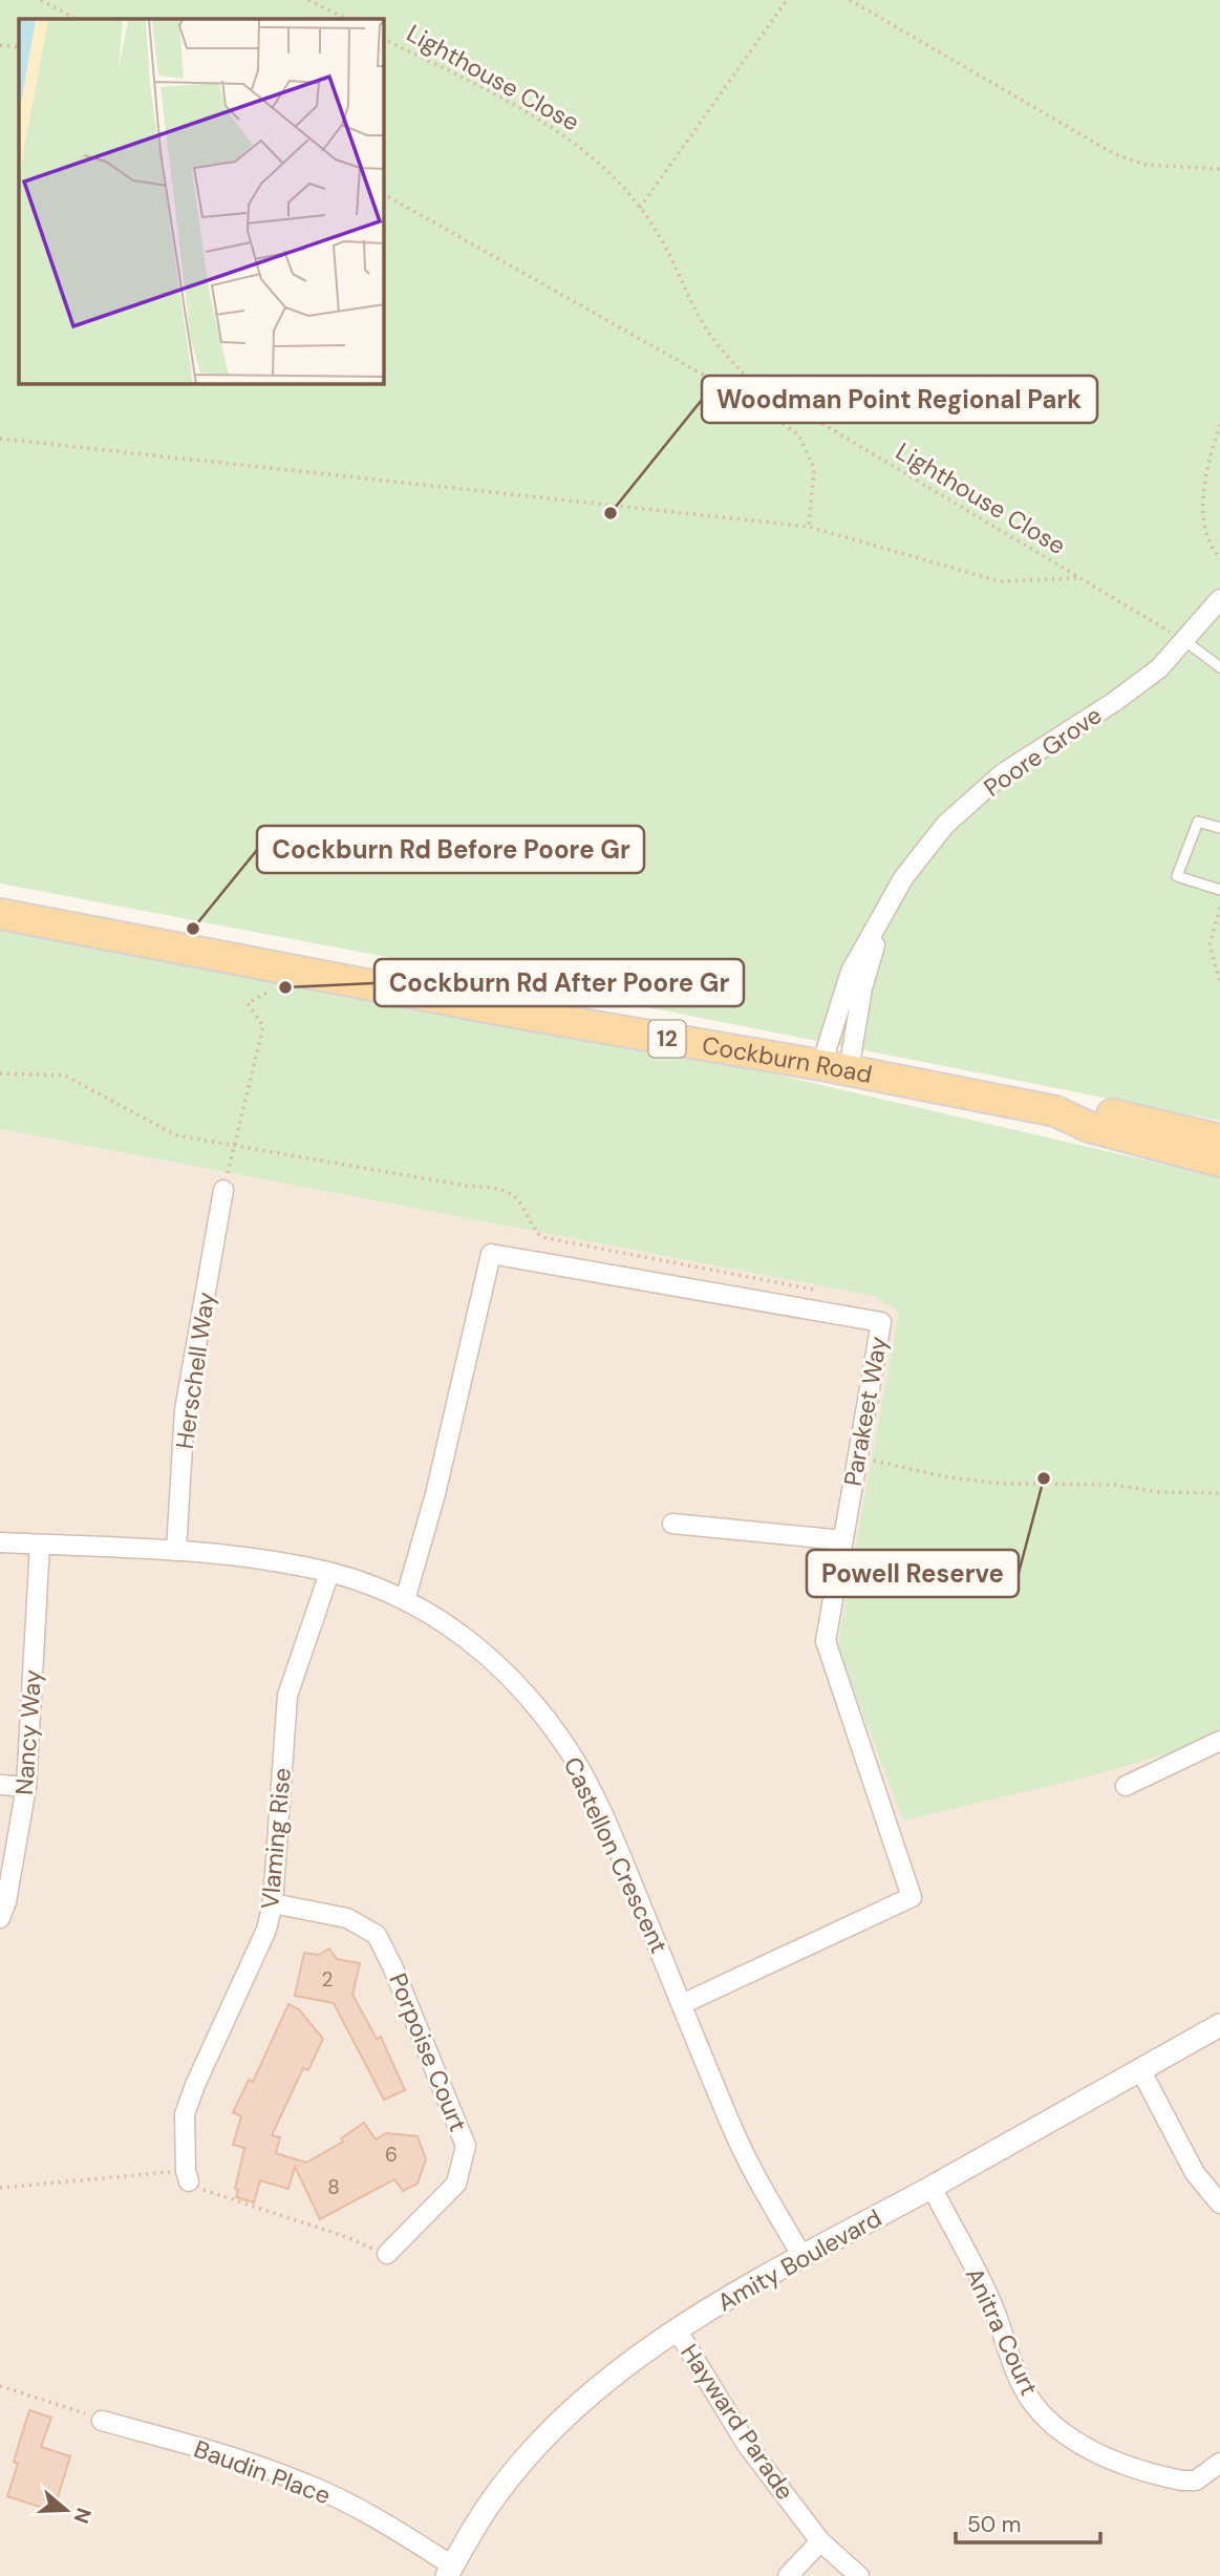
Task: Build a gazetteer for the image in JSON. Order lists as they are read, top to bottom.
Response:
{
  "streets": {
    "main road": ["12", "Cockburn Road"],
    "street": [
      "Poore Grove",
      "Herschell Way",
      "Parakeet Way",
      "Nancy Way",
      "Vlaming Rise",
      "Castellon Crescent",
      "Porpoise Court",
      "Amity Boulevard",
      "Anitra Court",
      "Hayward Parade",
      "Baudin Place"
    ],
    "path": ["Lighthouse Close"]
  },
  "crossings": [
    ["Lighthouse Close", "Poore Grove"],
    ["Poore Grove", "Cockburn Road"],
    ["Herschell Way", "Castellon Crescent"],
    ["Parakeet Way", "Castellon Crescent"],
    ["Nancy Way", "Castellon Crescent"],
    ["Vlaming Rise", "Castellon Crescent"],
    ["Vlaming Rise", "Porpoise Court"],
    ["Castellon Crescent", "Amity Boulevard"],
    ["Amity Boulevard", "Anitra Court"],
    ["Amity Boulevard", "Hayward Parade"],
    ["Amity Boulevard", "Baudin Place"]
  ],
  "places": [
    "Woodman Point Regional Park",
    "Cockburn Rd Before Poore Gr",
    "Cockburn Rd After Poore Gr",
    "Powell Reserve"
  ],
  "house_numbers": ["2", "6", "8"],
  "scale_bar": "50 m",
  "north": "right"
}
